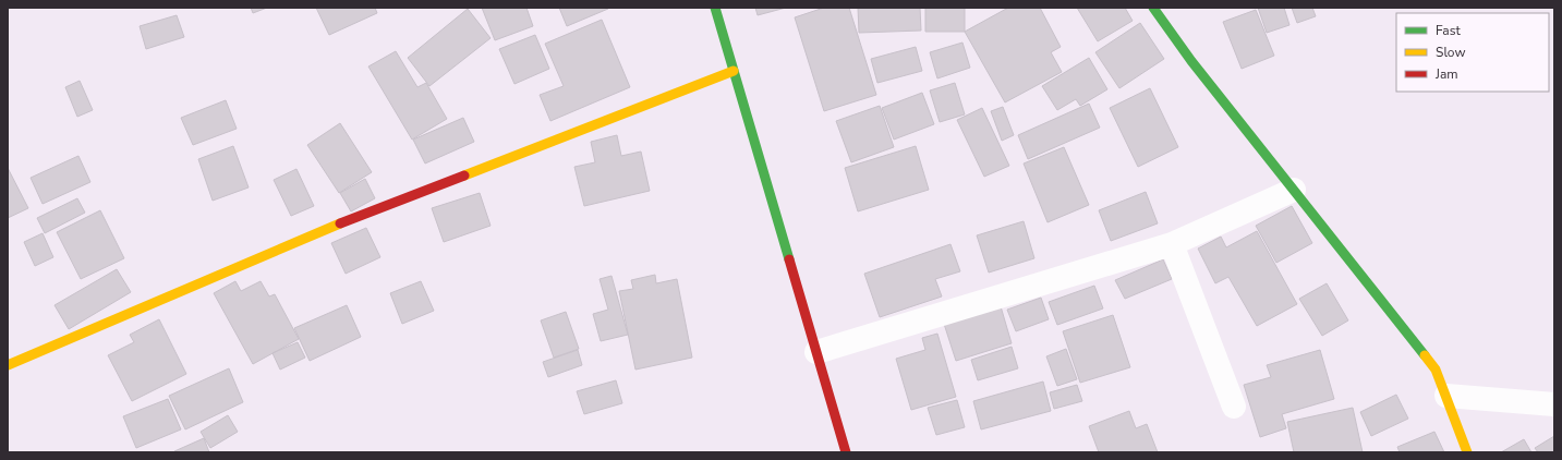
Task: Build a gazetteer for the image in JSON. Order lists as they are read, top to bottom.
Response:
{
  "legend": ["Fast", "Slow", "Jam"]
}
